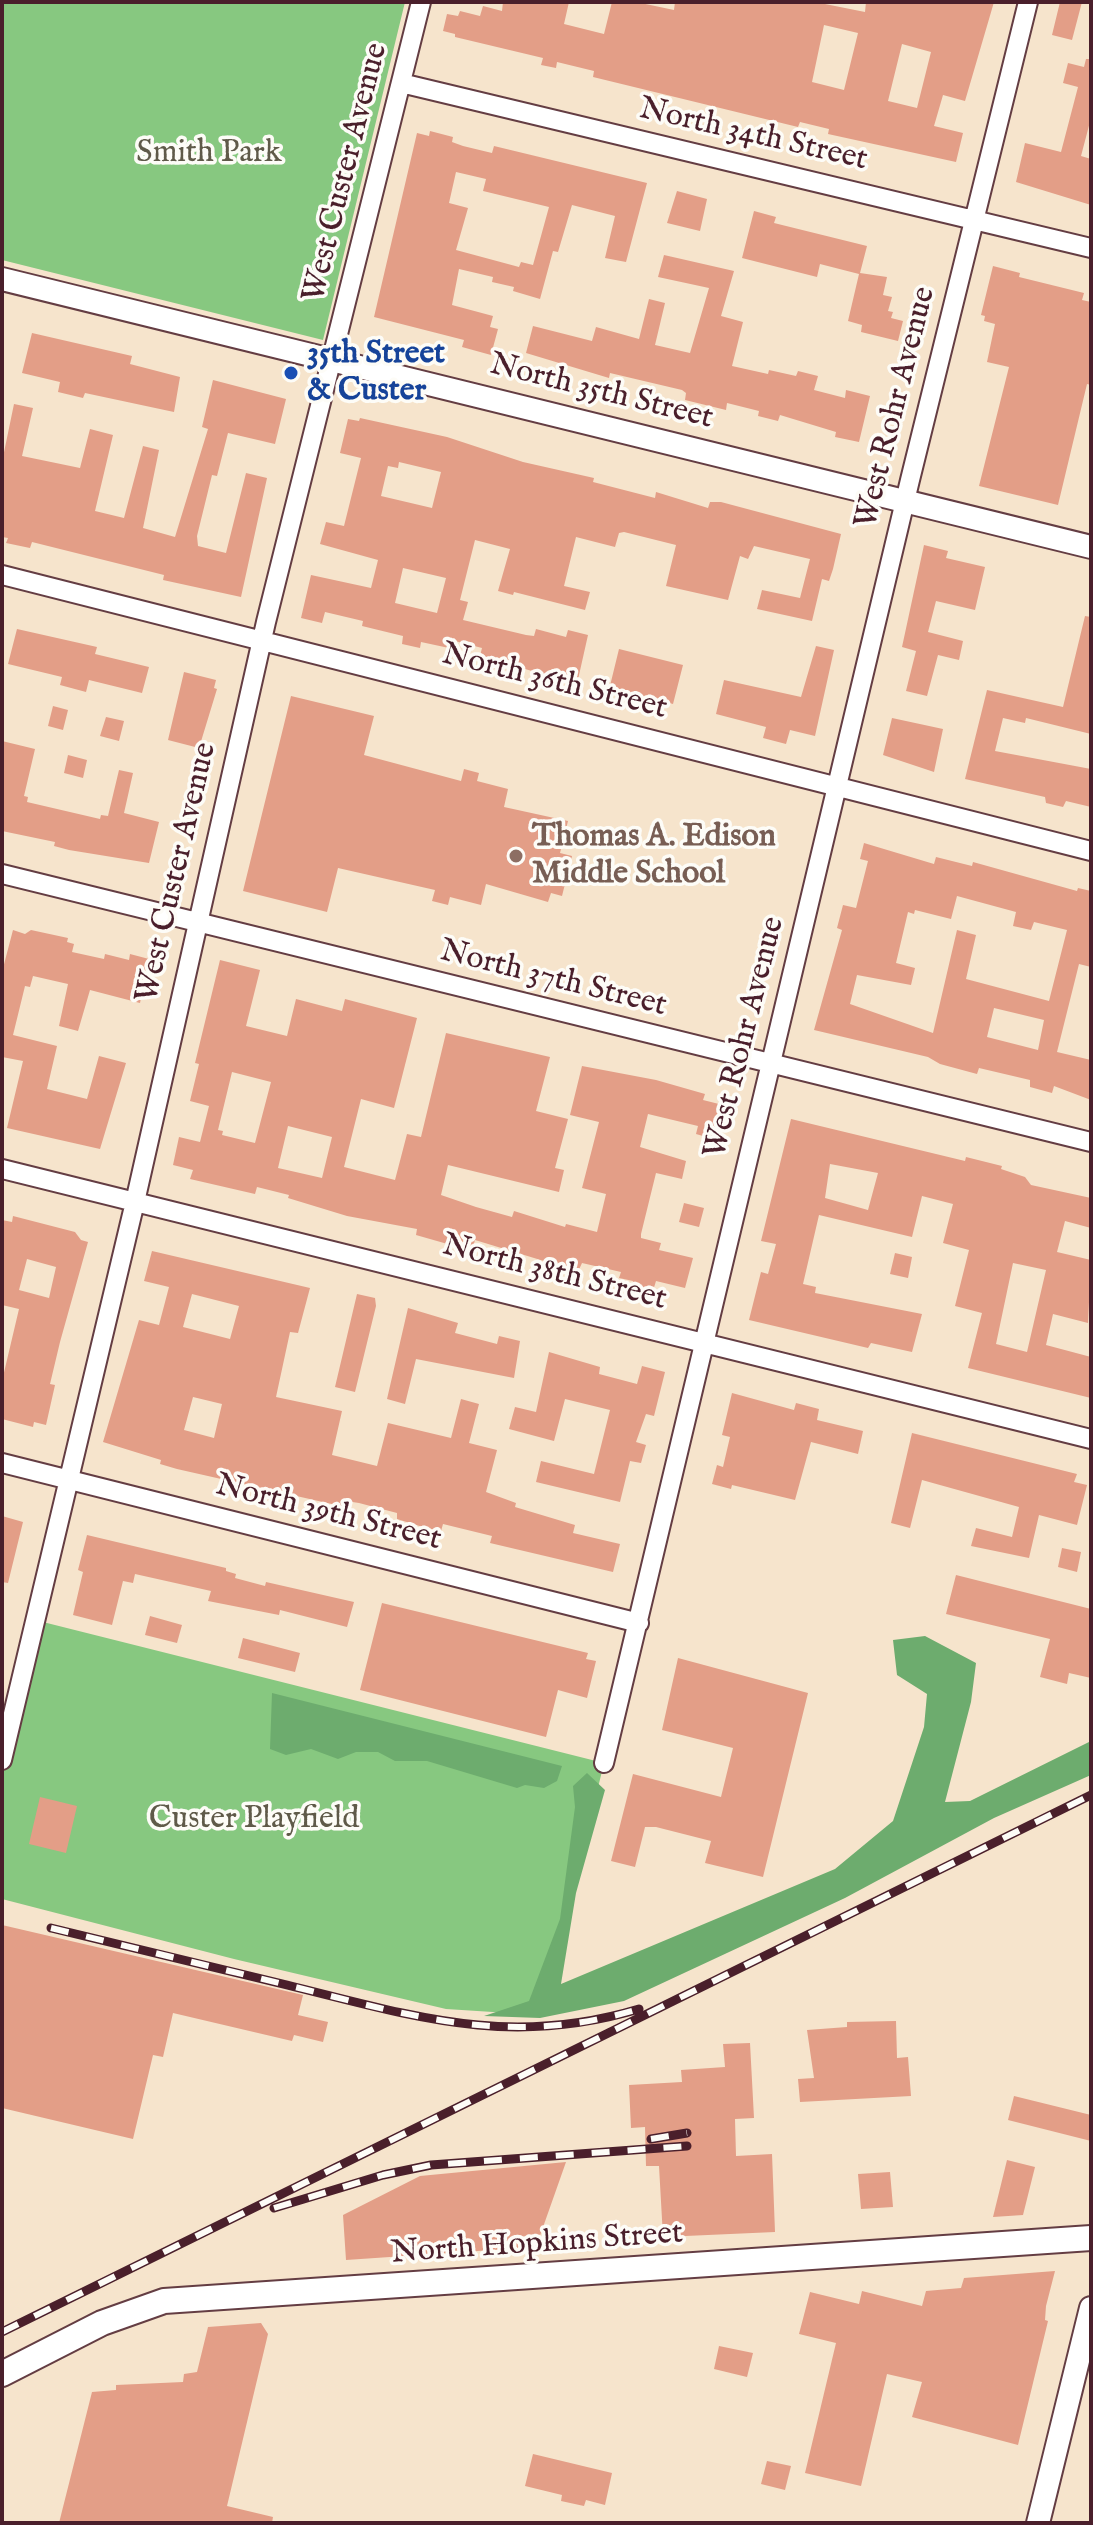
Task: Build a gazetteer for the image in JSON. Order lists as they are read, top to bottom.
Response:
{
  "streets": {
    "main road": ["North Hopkins Street"],
    "street": [
      "North 34th Street",
      "West Custer Avenue",
      "North 35th Street",
      "West Rohr Avenue",
      "North 36th Street",
      "North 37th Street",
      "North 38th Street",
      "North 39th Street"
    ]
  },
  "crossings": [
    ["North 34th Street", "West Custer Avenue"],
    ["North 34th Street", "West Rohr Avenue"],
    ["West Custer Avenue", "North 35th Street"],
    ["West Custer Avenue", "North 36th Street"],
    ["West Custer Avenue", "North 37th Street"],
    ["West Custer Avenue", "North 38th Street"],
    ["West Custer Avenue", "North 39th Street"],
    ["North 35th Street", "West Rohr Avenue"],
    ["West Rohr Avenue", "North 36th Street"],
    ["West Rohr Avenue", "North 37th Street"],
    ["West Rohr Avenue", "North 38th Street"],
    ["West Rohr Avenue", "North 39th Street"]
  ],
  "parks": ["Smith Park", "Custer Playfield"],
  "places": ["35th Street & Custer", "Thomas A. Edison Middle School"]
}
